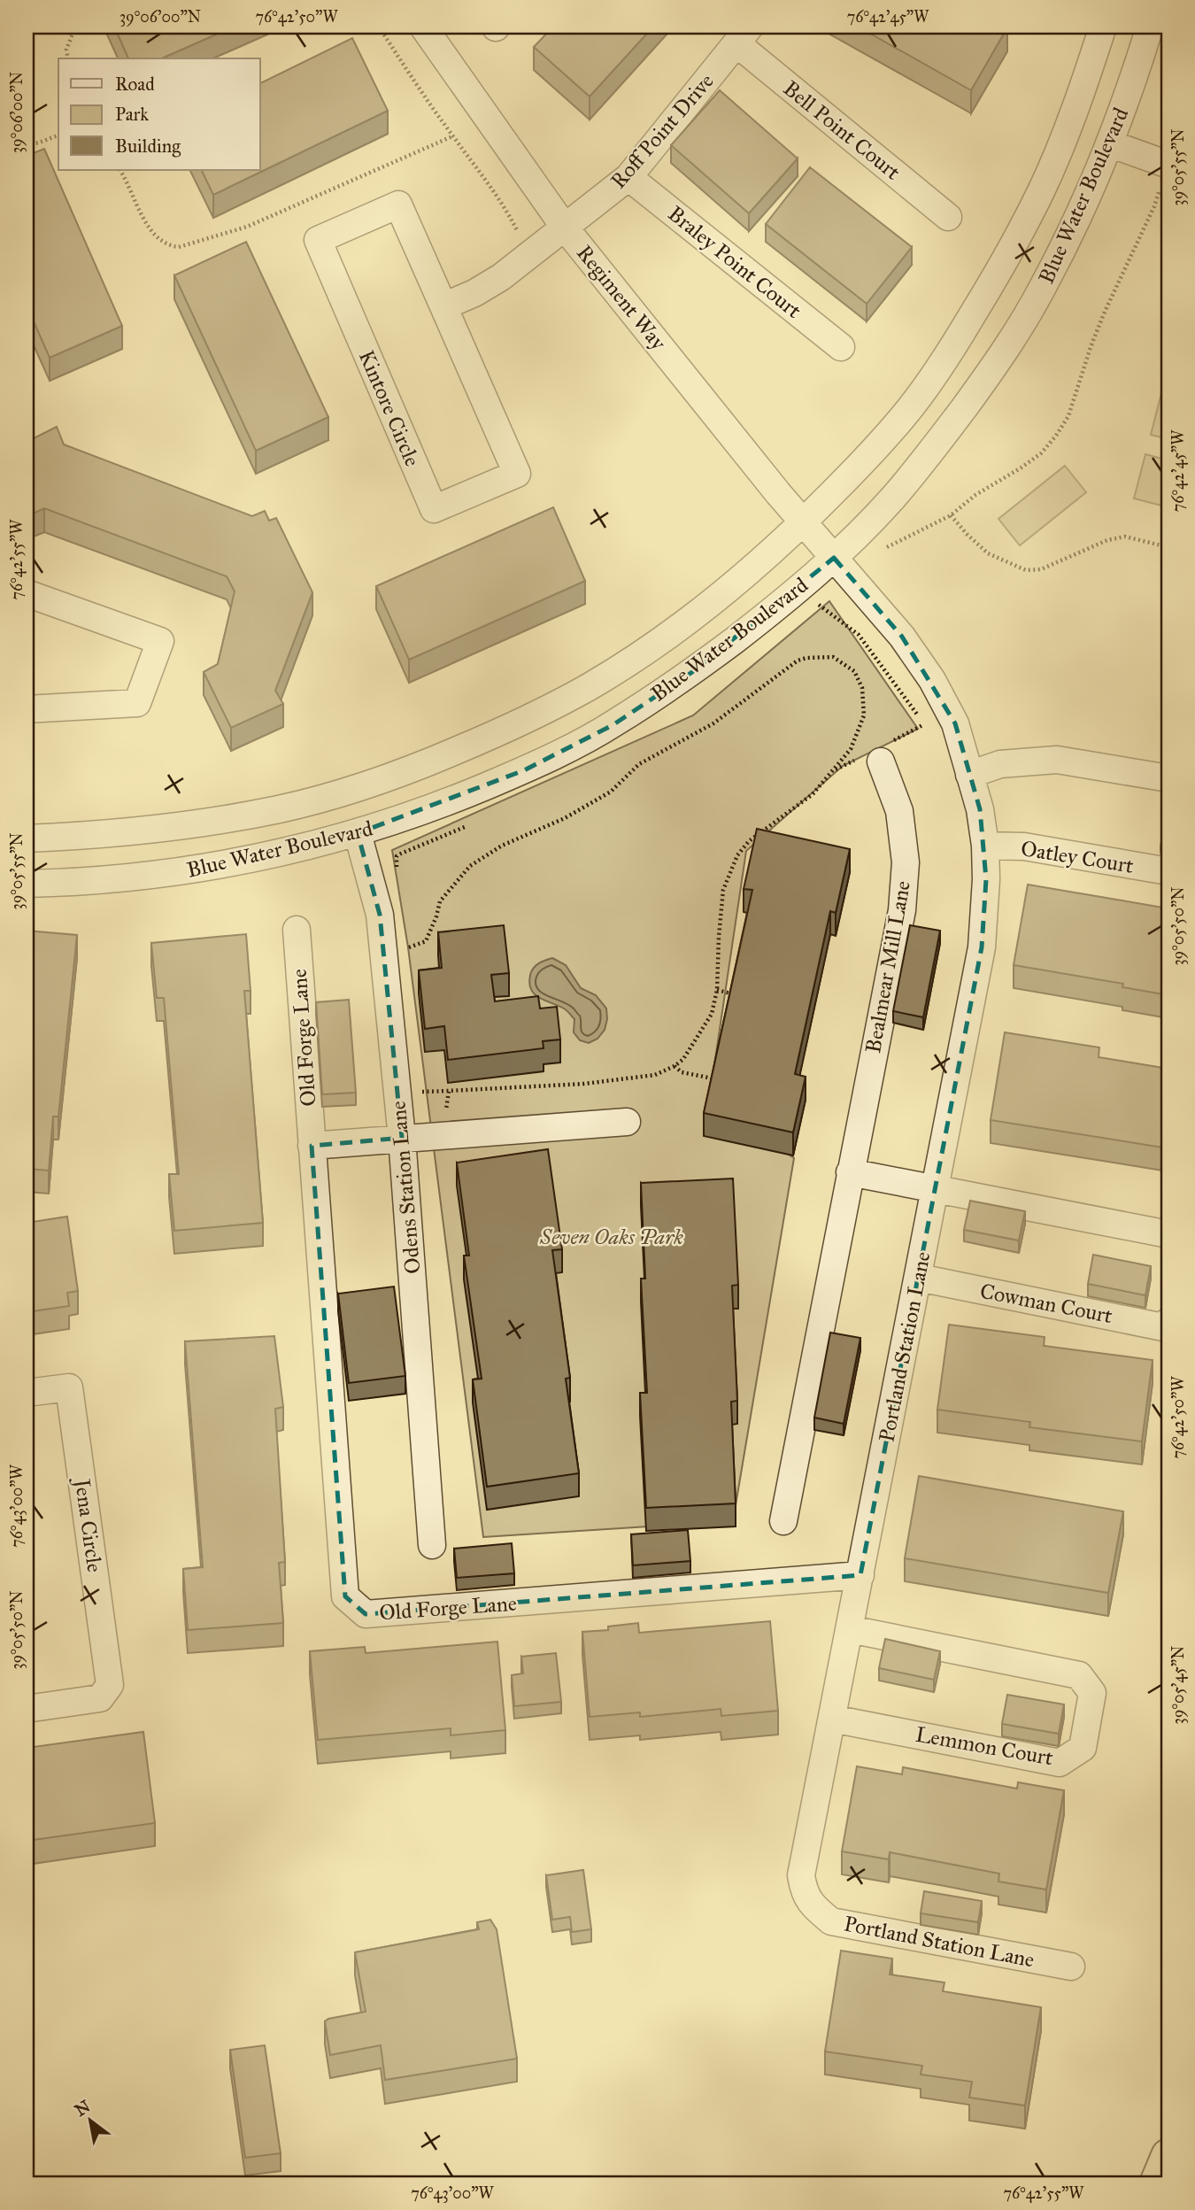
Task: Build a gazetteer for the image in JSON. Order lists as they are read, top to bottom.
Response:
{
  "streets": {
    "street": [
      "Bell Point Court",
      "Roff Point Drive",
      "Blue Water Boulevard",
      "Braley Point Court",
      "Regiment Way",
      "Kintore Circle",
      "Oatley Court",
      "Bealmear Mill Lane",
      "Old Forge Lane",
      "Odens Station Lane",
      "Cowman Court",
      "Portland Station Lane",
      "Jena Circle",
      "Lemmon Court"
    ]
  },
  "crossings": [
    ["Bell Point Court", "Roff Point Drive"],
    ["Roff Point Drive", "Braley Point Court"],
    ["Roff Point Drive", "Regiment Way"],
    ["Blue Water Boulevard", "Regiment Way"],
    ["Blue Water Boulevard", "Odens Station Lane"],
    ["Blue Water Boulevard", "Portland Station Lane"],
    ["Regiment Way", "Portland Station Lane"],
    ["Oatley Court", "Portland Station Lane"],
    ["Old Forge Lane", "Portland Station Lane"],
    ["Cowman Court", "Portland Station Lane"],
    ["Portland Station Lane", "Lemmon Court"]
  ],
  "parks": ["Seven Oaks Park"],
  "legend": ["Road", "Park", "Building"],
  "north": "top left",
  "coordinates": [
    "39°06'00\"N",
    "76°42'50\"W",
    "76°42'45\"W",
    "39°05'55\"N",
    "76°42'55\"W",
    "39°05'50\"N",
    "76°43'00\"W",
    "39°05'45\"N"
  ]
}
